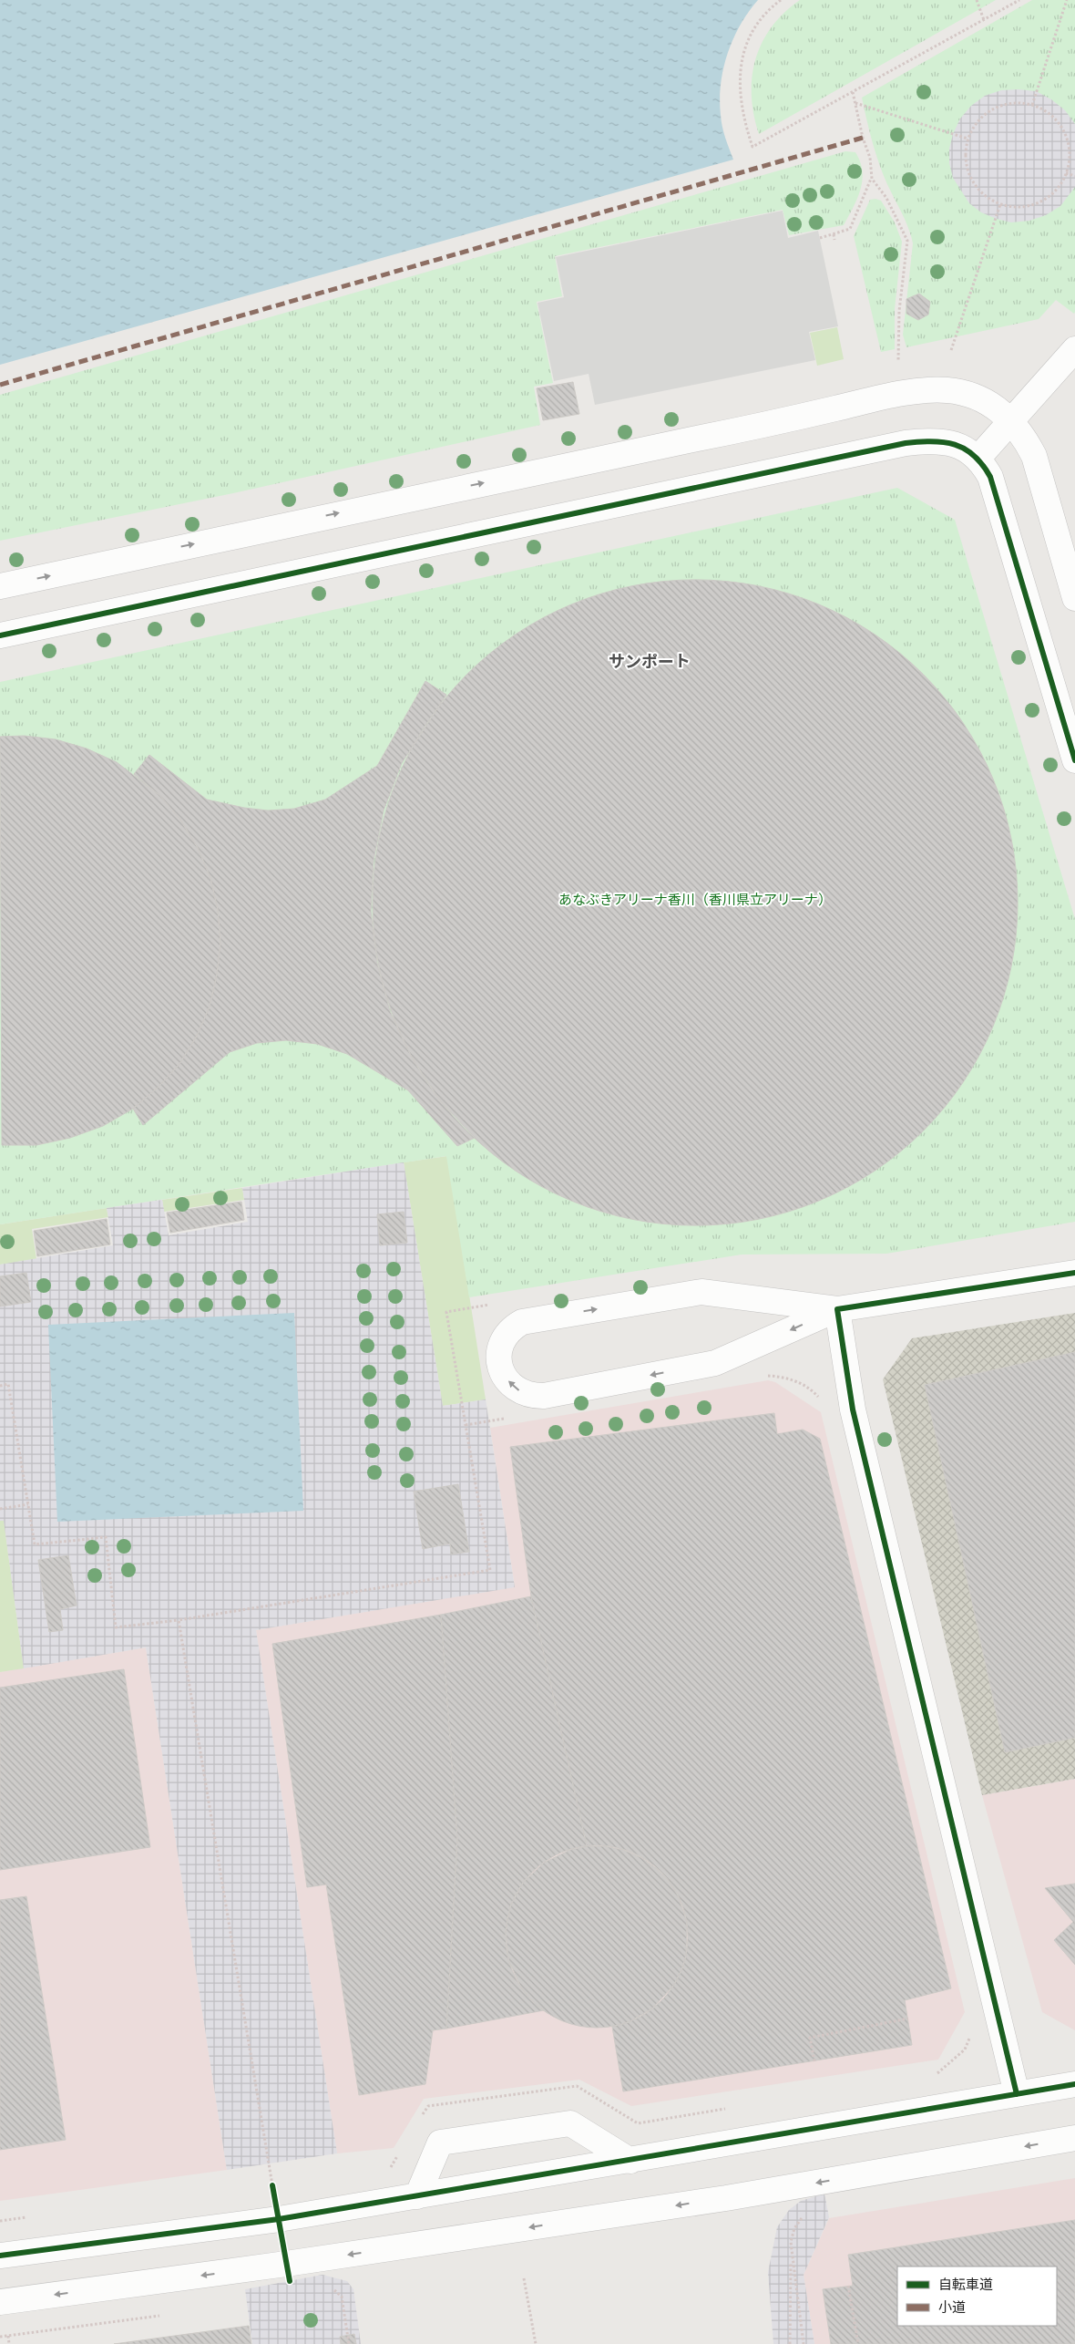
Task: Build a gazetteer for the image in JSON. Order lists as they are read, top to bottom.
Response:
{
  "districts": ["サンポート"],
  "parks": ["あなぶきアリーナ香川（香川県立アリーナ）"],
  "legend": ["自転車道", "小道"]
}
